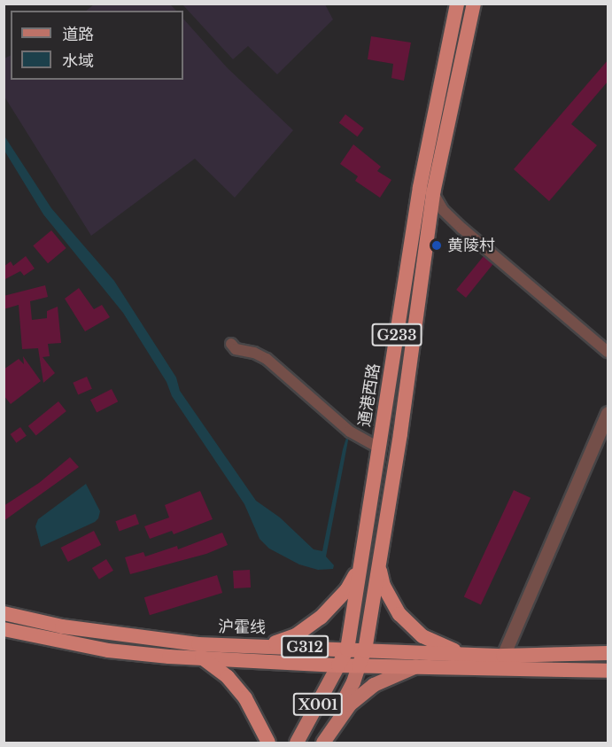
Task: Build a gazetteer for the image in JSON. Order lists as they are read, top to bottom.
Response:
{
  "streets": {
    "highway": [
      "G233",
      "通港西路",
      "沪霍线",
      "G312"
    ],
    "main road": ["X001"]
  },
  "crossings": [
    ["G233", "沪霍线"],
    ["G233", "X001"],
    ["通港西路", "沪霍线"],
    ["通港西路", "X001"],
    ["沪霍线", "X001"]
  ],
  "places": ["黄陵村"],
  "legend": ["道路", "水域"]
}
